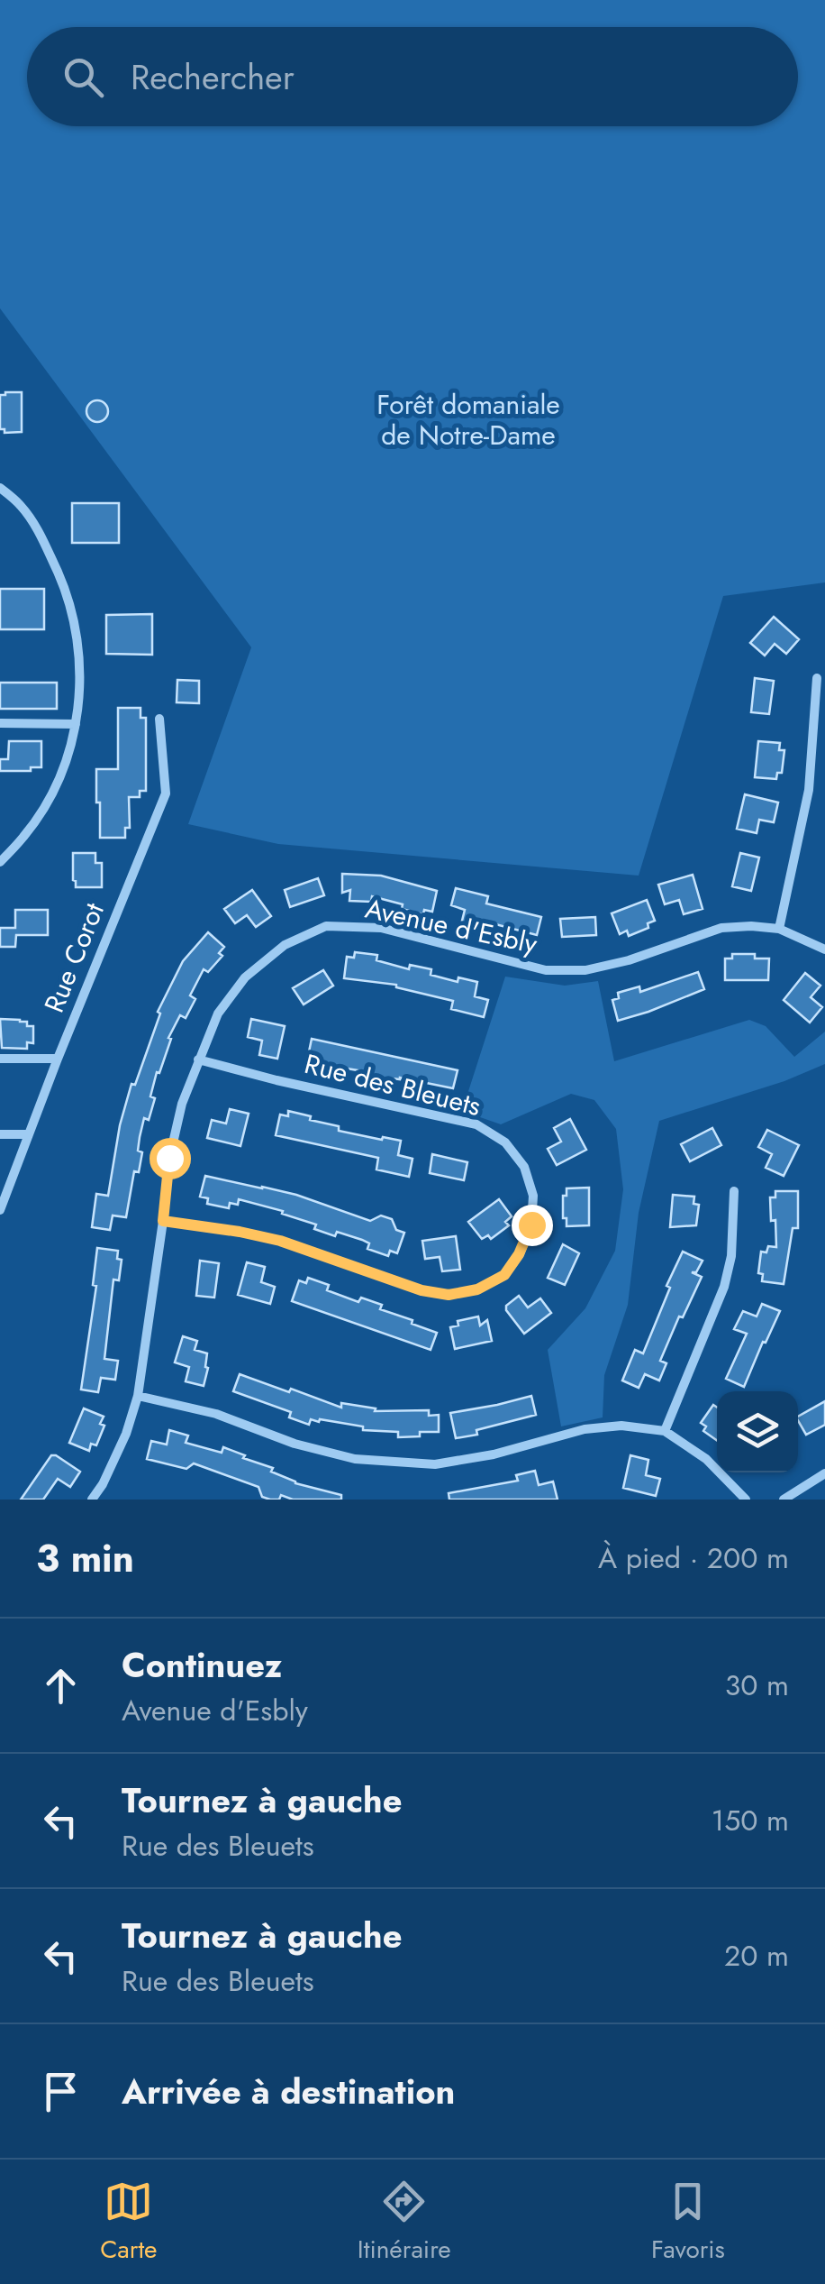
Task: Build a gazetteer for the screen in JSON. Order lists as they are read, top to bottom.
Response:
{
  "streets": {
    "street": ["Avenue d'Esbly", "Rue Corot", "Rue des Bleuets"]
  },
  "crossings": [
    ["Avenue d'Esbly", "Rue des Bleuets"]
  ],
  "parks": ["Forêt domaniale de Notre-Dame"],
  "page": {
    "search": "Rechercher",
    "heading": ["3 min", "À pied · 200 m"],
    "list": [
      ["Continuez", "Avenue d'Esbly", "30 m"],
      ["Tournez à gauche", "Rue des Bleuets", "150 m"],
      ["Tournez à gauche", "Rue des Bleuets", "20 m"],
      "Arrivée à destination"
    ],
    "nav": ["Carte", "Itinéraire", "Favoris"]
  }
}
